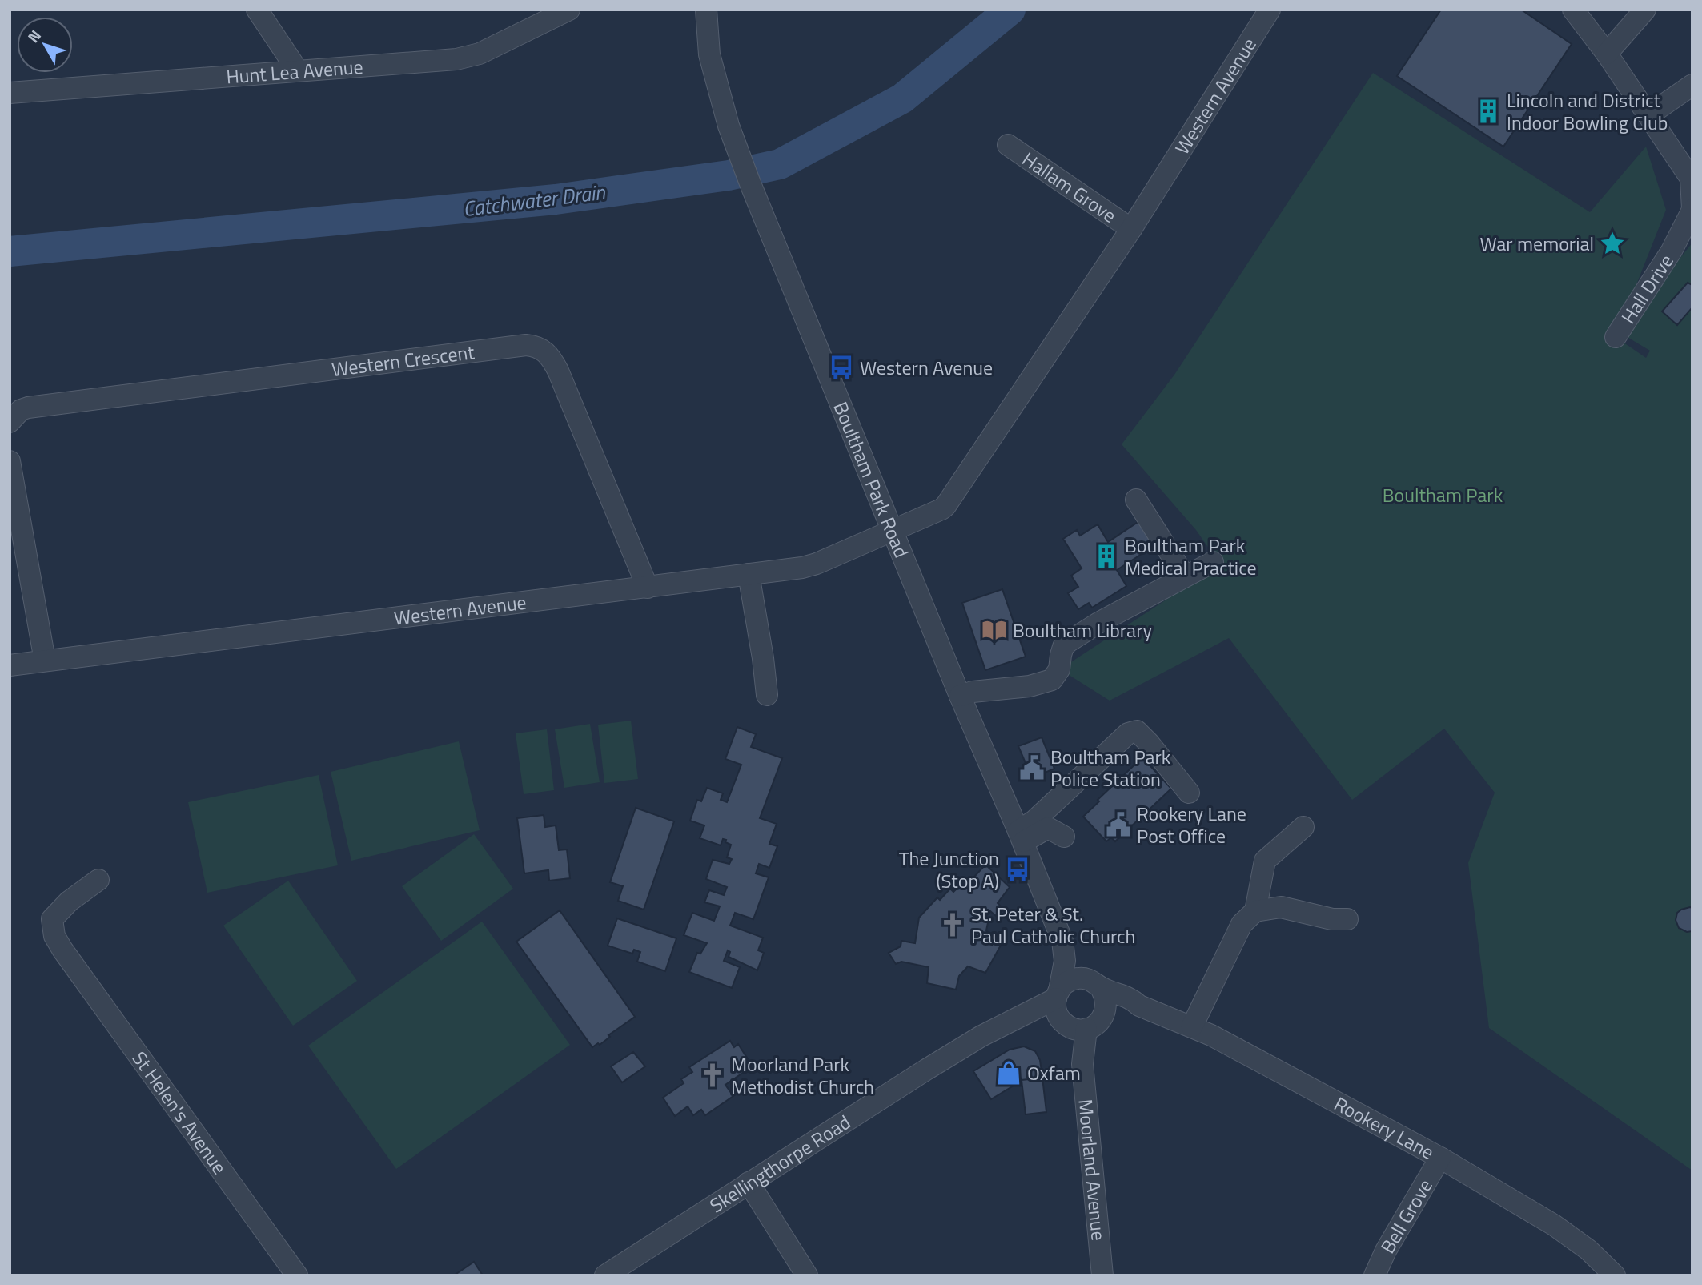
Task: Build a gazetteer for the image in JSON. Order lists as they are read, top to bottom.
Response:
{
  "streets": {
    "street": [
      "Hunt Lea Avenue",
      "Western Avenue",
      "Hallam Grove",
      "Hall Drive",
      "Western Crescent",
      "Boultham Park Road",
      "St Helen's Avenue",
      "Rookery Lane",
      "Skellingthorpe Road",
      "Moorland Avenue",
      "Bell Grove"
    ]
  },
  "crossings": [
    ["Western Avenue", "Hallam Grove"],
    ["Western Avenue", "Western Crescent"],
    ["Western Avenue", "Boultham Park Road"],
    ["Rookery Lane", "Skellingthorpe Road"],
    ["Rookery Lane", "Moorland Avenue"],
    ["Rookery Lane", "Bell Grove"],
    ["Skellingthorpe Road", "Moorland Avenue"]
  ],
  "water": ["Catchwater Drain"],
  "parks": ["Boultham Park"],
  "places": {
    "building": ["Lincoln and District Indoor Bowling Club", "Boultham Park Medical Practice"],
    "place": ["War memorial"],
    "bus stop": ["Western Avenue", "The Junction (Stop A)"],
    "library": ["Boultham Library"],
    "public building": ["Boultham Park Police Station", "Rookery Lane Post Office"],
    "church": ["St. Peter & St. Paul Catholic Church", "Moorland Park Methodist Church"],
    "shop": ["Oxfam"]
  },
  "north": "top left"
}
